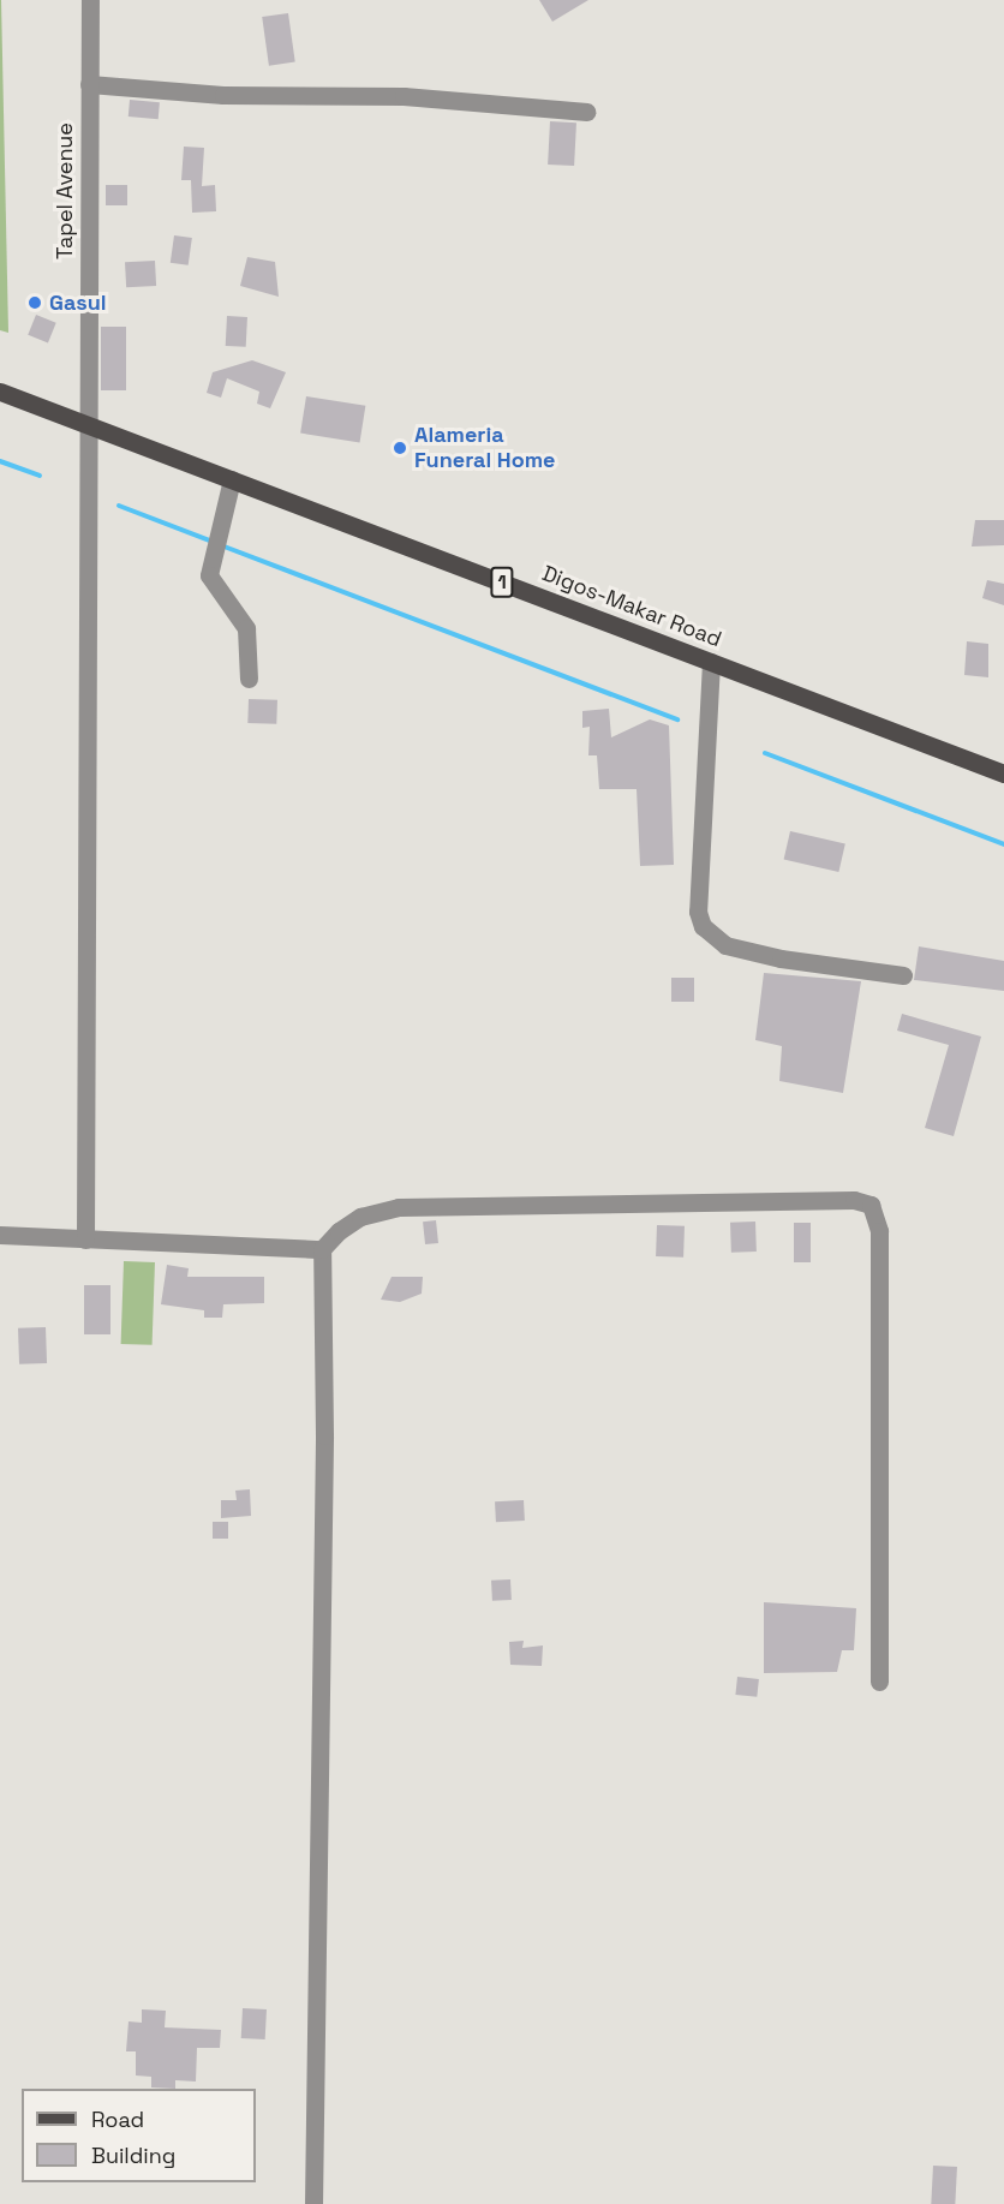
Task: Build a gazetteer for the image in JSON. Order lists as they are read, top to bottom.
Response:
{
  "streets": {
    "main road": ["1", "Digos-Makar Road"],
    "street": ["Tapel Avenue"]
  },
  "crossings": [
    ["Tapel Avenue", "Digos-Makar Road"]
  ],
  "places": ["Gasul", "Alameria Funeral Home"],
  "legend": ["Road", "Building"]
}
